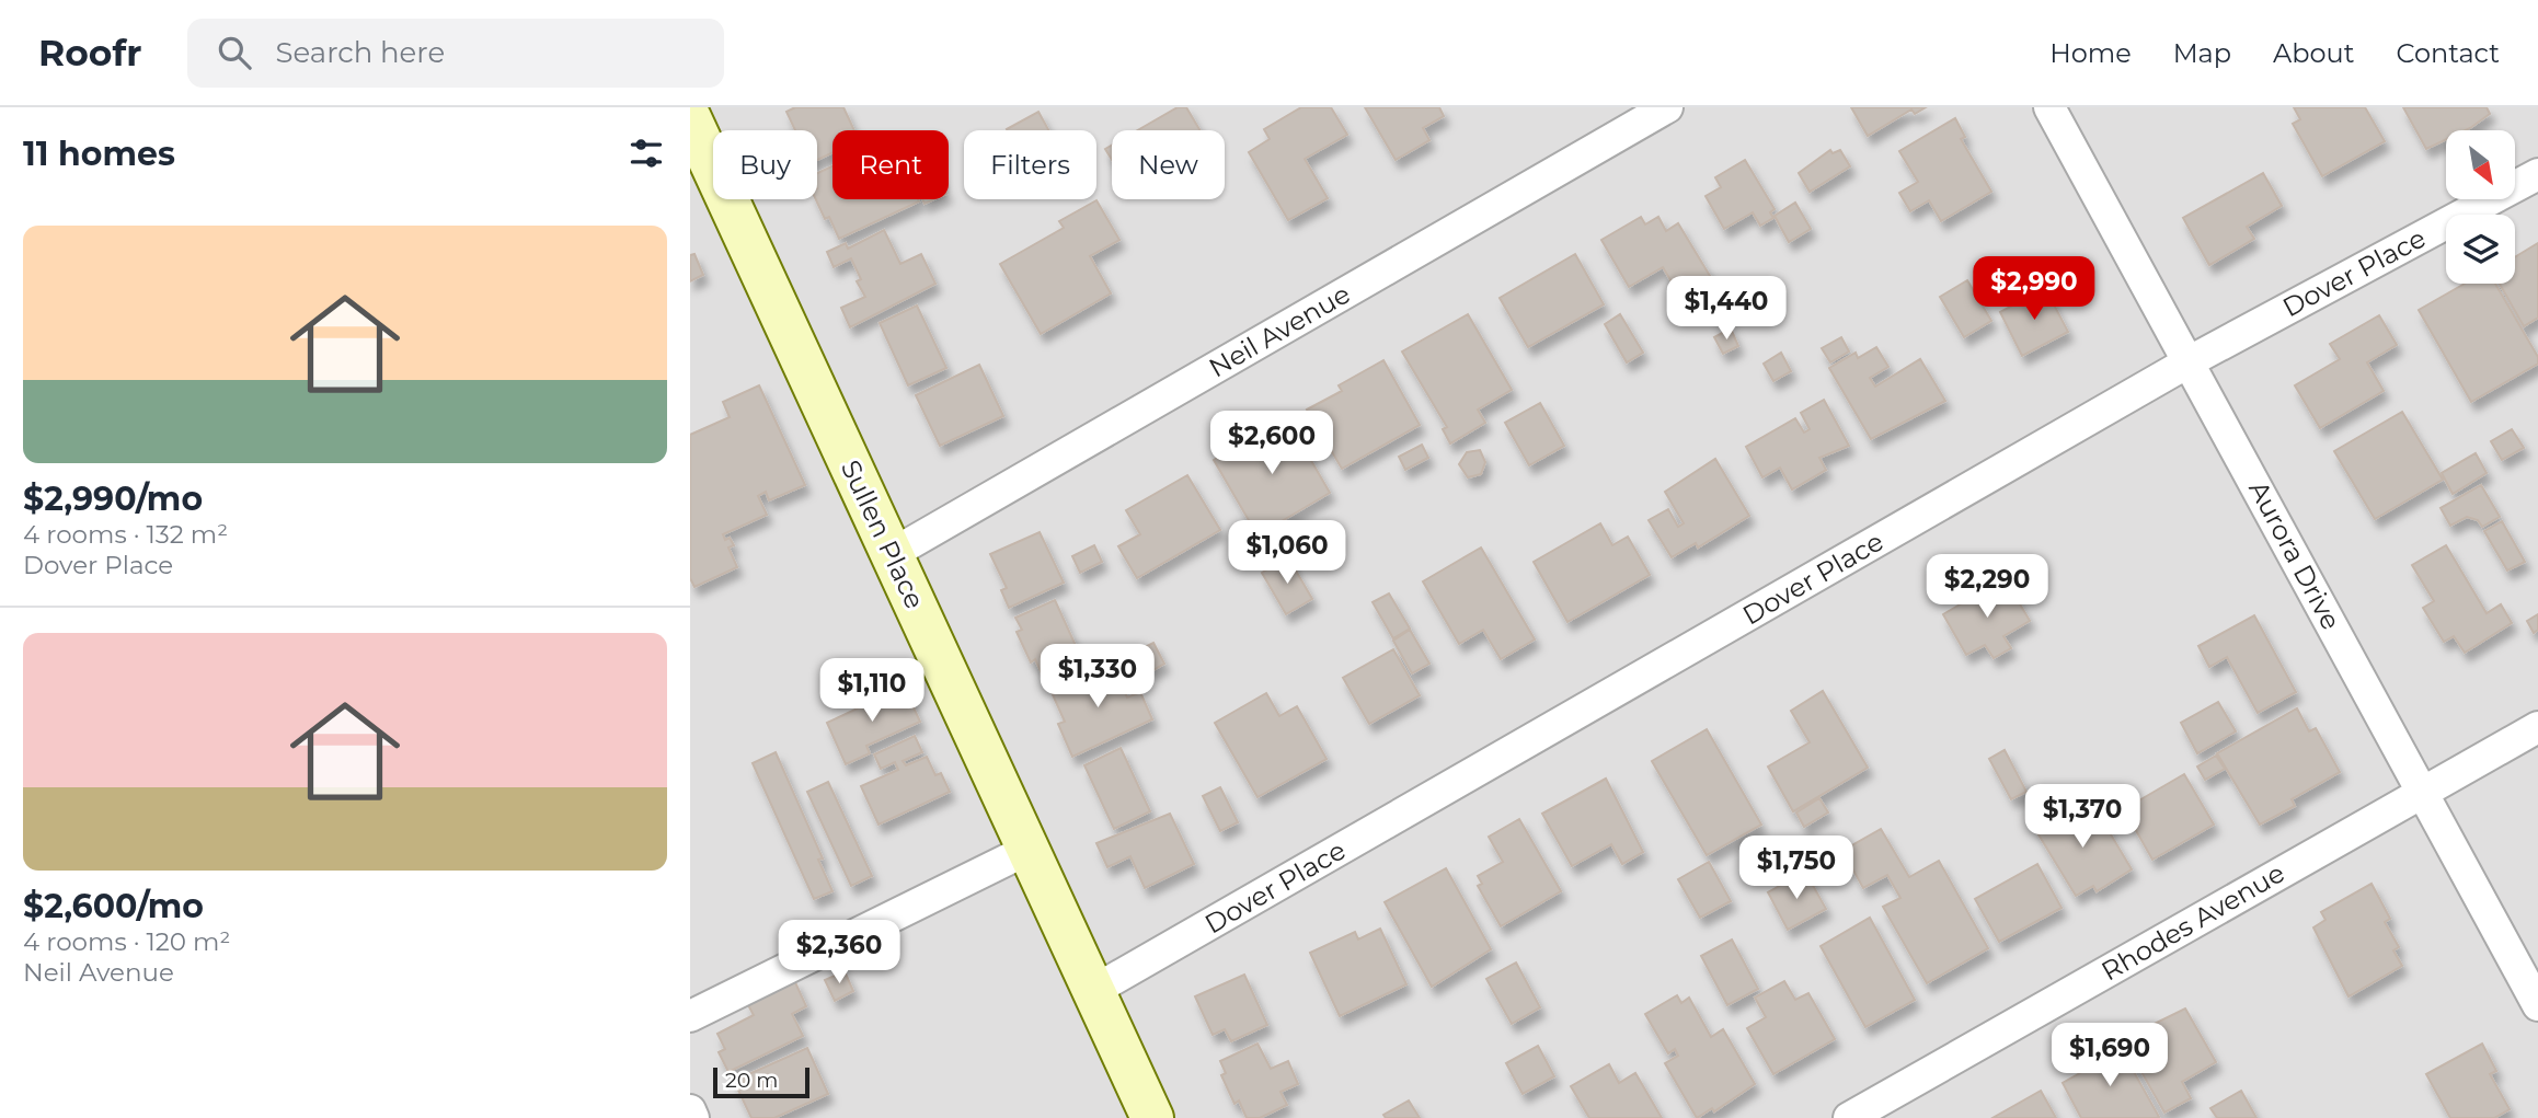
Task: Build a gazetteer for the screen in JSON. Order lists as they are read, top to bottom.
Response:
{
  "streets": {
    "street": [
      "Dover Place",
      "Neil Avenue",
      "Sullen Place",
      "Aurora Drive",
      "Rhodes Avenue"
    ]
  },
  "crossings": [
    ["Dover Place", "Sullen Place"],
    ["Dover Place", "Aurora Drive"],
    ["Neil Avenue", "Sullen Place"],
    ["Aurora Drive", "Rhodes Avenue"]
  ],
  "scale_bar": "20 m",
  "north": "bottom right",
  "page": {
    "header": "Roofr",
    "search": "Search here",
    "nav": [
      "Home",
      "Map",
      "About",
      "Contact"
    ],
    "heading": "11 homes",
    "chip": [
      "Buy",
      "Rent",
      "Filters",
      "New"
    ],
    "list": [
      {
        "name": "$2,990/mo",
        "note": "4 rooms · 132 m² · Dover Place"
      },
      {
        "name": "$2,600/mo",
        "note": "4 rooms · 120 m² · Neil Avenue"
      }
    ],
    "price": [
      "$2,990",
      "$1,440",
      "$2,600",
      "$1,060",
      "$2,290",
      "$1,330",
      "$1,110",
      "$1,370",
      "$1,750",
      "$2,360",
      "$1,690"
    ],
    "scale": "20 m"
  }
}
